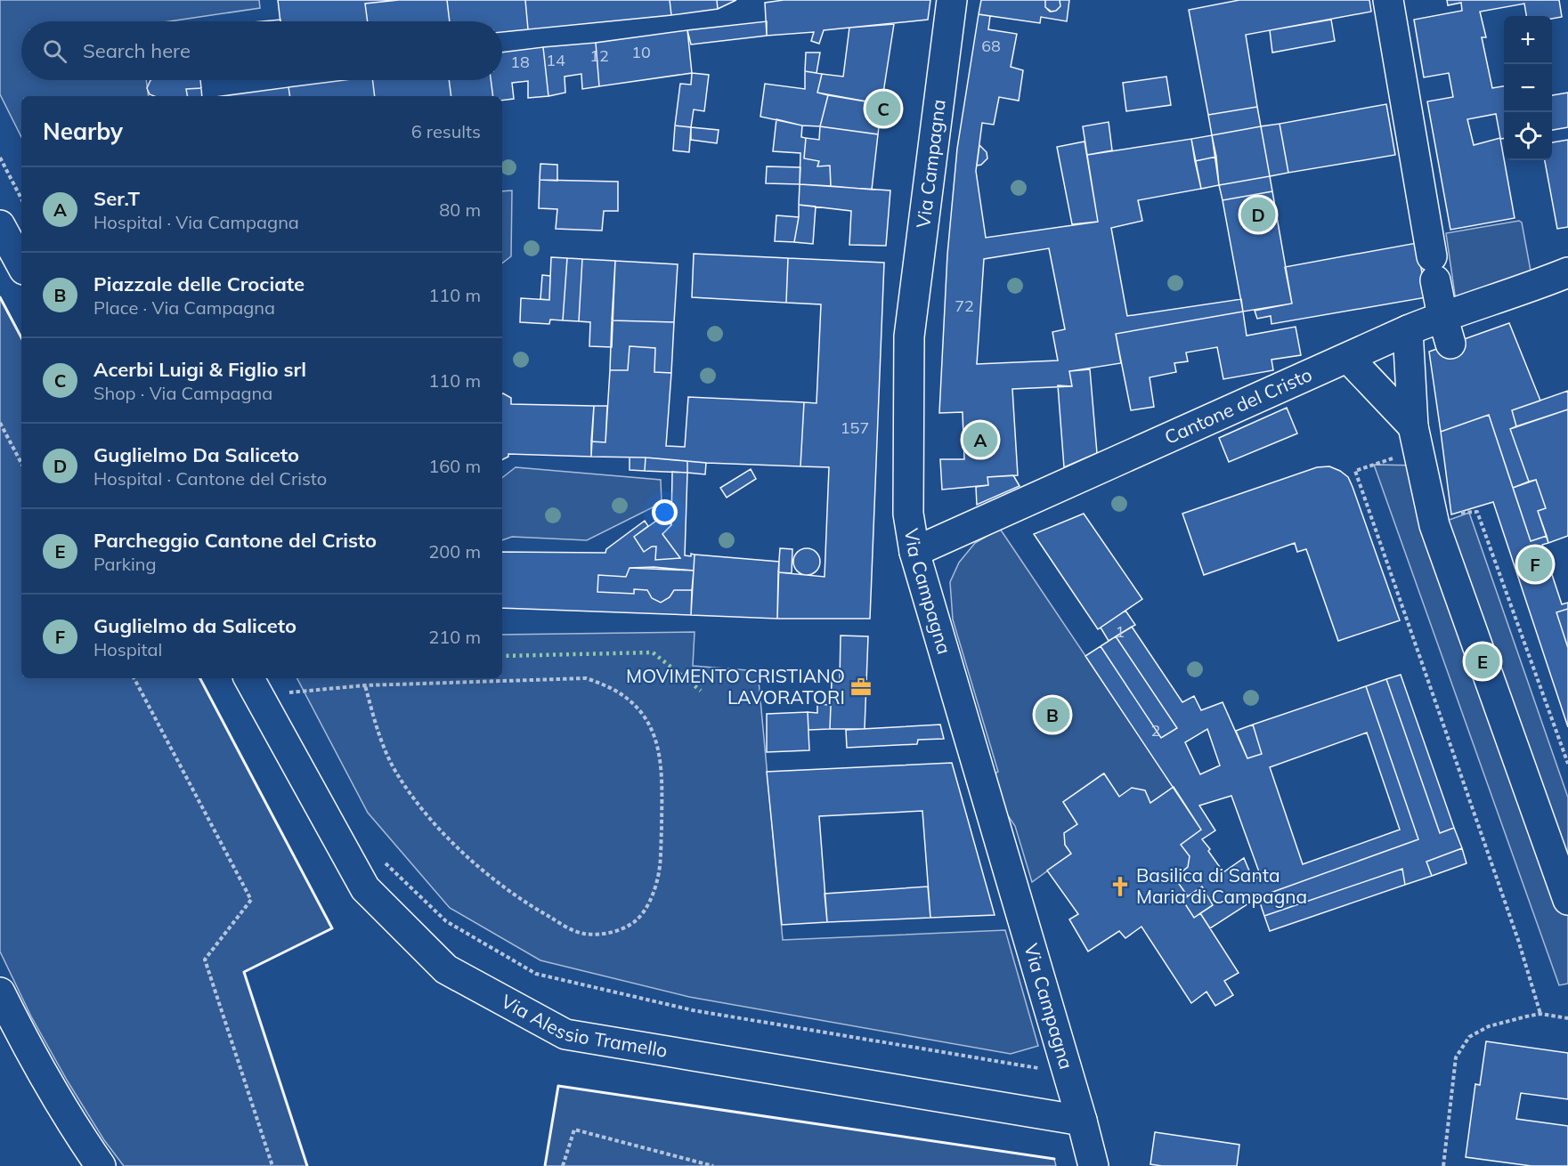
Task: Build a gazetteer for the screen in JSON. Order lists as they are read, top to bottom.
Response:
{
  "streets": {
    "street": ["Via Campagna", "Cantone del Cristo", "Via Alessio Tramello"]
  },
  "crossings": [
    ["Via Campagna", "Cantone del Cristo"],
    ["Via Campagna", "Via Alessio Tramello"]
  ],
  "places": {
    "office": ["MOVIMENTO CRISTIANO LAVORATORI"],
    "church": ["Basilica di Santa Maria di Campagna"]
  },
  "house_numbers": [
    "68",
    "10",
    "12",
    "14",
    "18",
    "72",
    "157",
    "1",
    "2"
  ],
  "page": {
    "map_buttons": ["+", "−"],
    "search": "Search here",
    "pins": [
      "C",
      "D",
      "A",
      "F",
      "E",
      "B"
    ],
    "heading": ["Nearby", "6 results"],
    "list": [
      {
        "mark": "A",
        "name": "Ser.T",
        "note": "Hospital · Via Campagna",
        "value": "80 m"
      },
      {
        "mark": "B",
        "name": "Piazzale delle Crociate",
        "note": "Place · Via Campagna",
        "value": "110 m"
      },
      {
        "mark": "C",
        "name": "Acerbi Luigi & Figlio srl",
        "note": "Shop · Via Campagna",
        "value": "110 m"
      },
      {
        "mark": "D",
        "name": "Guglielmo Da Saliceto",
        "note": "Hospital · Cantone del Cristo",
        "value": "160 m"
      },
      {
        "mark": "E",
        "name": "Parcheggio Cantone del Cristo",
        "note": "Parking",
        "value": "200 m"
      },
      {
        "mark": "F",
        "name": "Guglielmo da Saliceto",
        "note": "Hospital",
        "value": "210 m"
      }
    ]
  }
}
